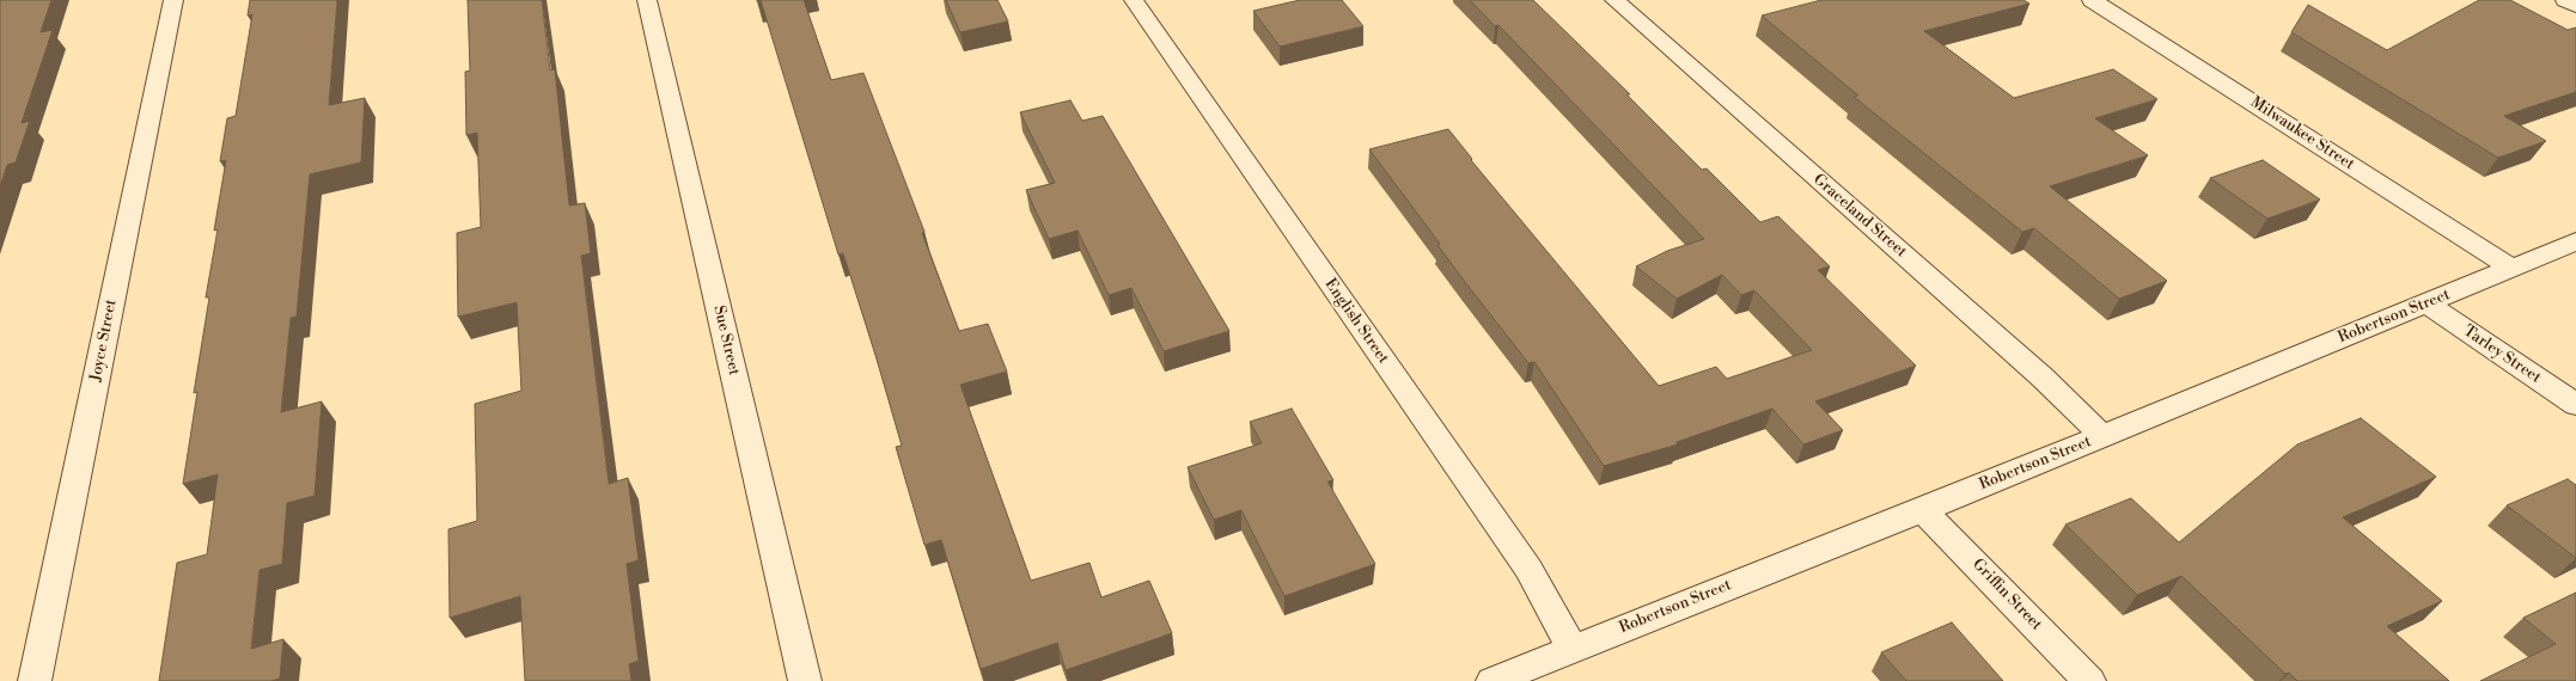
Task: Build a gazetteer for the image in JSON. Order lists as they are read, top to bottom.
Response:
{
  "streets": {
    "street": [
      "Milwaukee Street",
      "Graceland Street",
      "Robertson Street",
      "English Street",
      "Joyce Street",
      "Sue Street",
      "Tarley Street",
      "Griffin Street"
    ]
  },
  "crossings": [
    ["Milwaukee Street", "Robertson Street"],
    ["Graceland Street", "Robertson Street"],
    ["Robertson Street", "English Street"],
    ["Robertson Street", "Tarley Street"],
    ["Robertson Street", "Griffin Street"]
  ]
}
